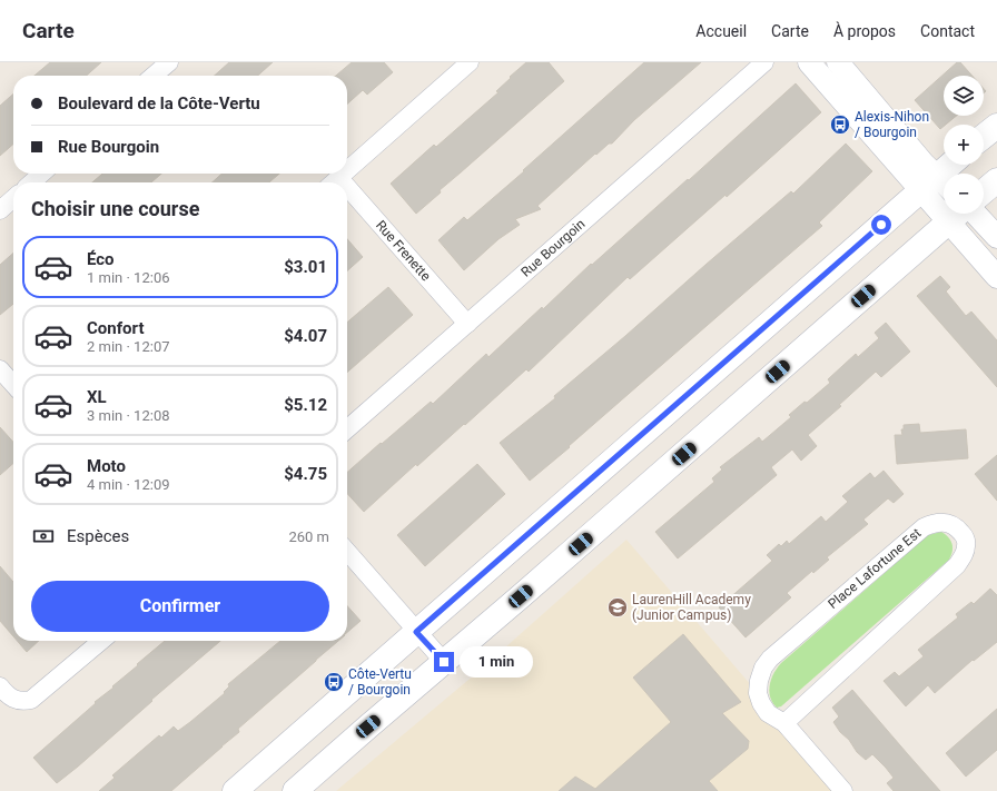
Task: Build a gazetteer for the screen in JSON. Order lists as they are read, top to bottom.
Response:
{
  "streets": {
    "street": ["Rue Bourgoin", "Rue Frenette", "Place Lafortune Est"]
  },
  "crossings": [
    ["Rue Bourgoin", "Rue Frenette"]
  ],
  "places": {
    "bus stop": ["Alexis-Nihon / Bourgoin", "Côte-Vertu / Bourgoin"],
    "school or university": ["LaurenHill Academy (Junior Campus)"]
  },
  "page": {
    "header": "Carte",
    "nav": [
      "Accueil",
      "Carte",
      "À propos",
      "Contact"
    ],
    "map_buttons": ["+", "−"],
    "banner": ["Boulevard de la Côte-Vertu", "Rue Bourgoin"],
    "heading": "Choisir une course",
    "list": [
      {
        "name": "Éco",
        "note": "1 min · 12:06",
        "value": "$3.01"
      },
      {
        "name": "Confort",
        "note": "2 min · 12:07",
        "value": "$4.07"
      },
      {
        "name": "XL",
        "note": "3 min · 12:08",
        "value": "$5.12"
      },
      {
        "name": "Moto",
        "note": "4 min · 12:09",
        "value": "$4.75"
      }
    ],
    "pay": ["Espèces", "260 m"],
    "buttons": "Confirmer",
    "bubble": "1 min"
  }
}
